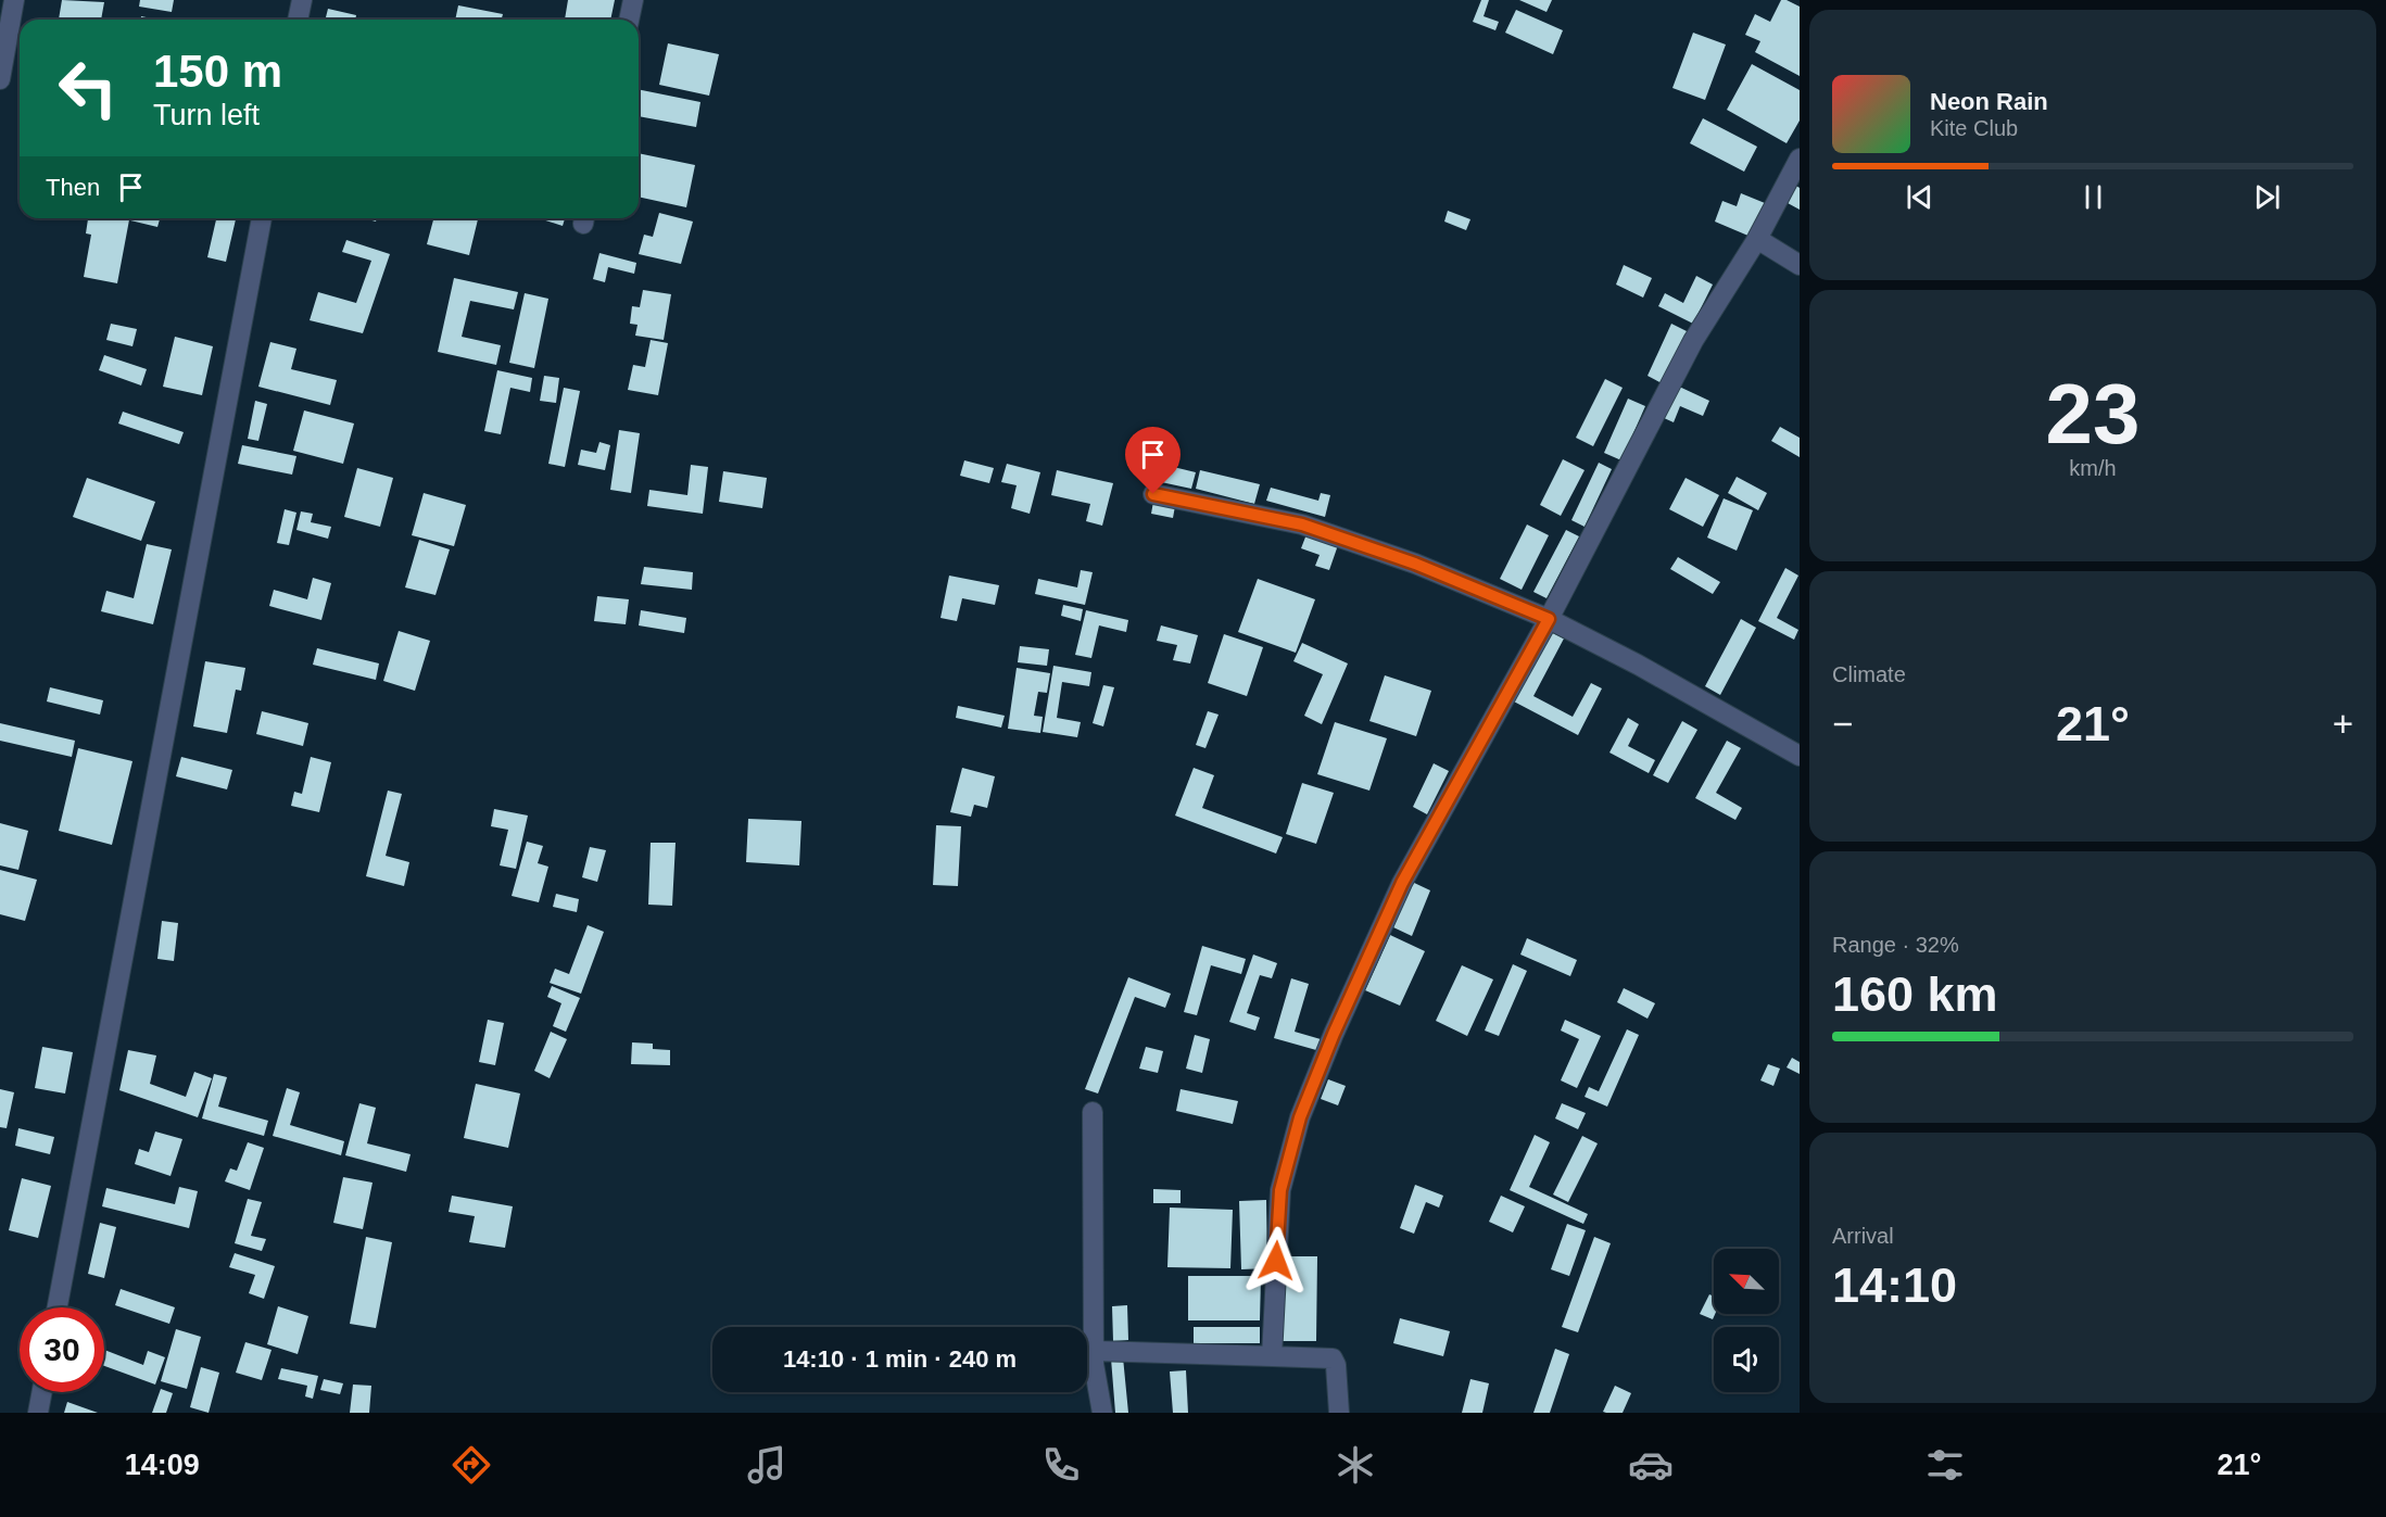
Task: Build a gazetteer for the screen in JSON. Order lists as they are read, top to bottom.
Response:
{
  "north": "top left",
  "page": {
    "turn": ["150 m", "Turn left"],
    "song": ["Neon Rain", "Kite Club"],
    "then": "Then",
    "tile": [
      ["23", "km/h"],
      "Climate",
      ["Range · 32%", "160 km"],
      ["Arrival", "14:10"]
    ],
    "heat": ["−", "21°", "+"],
    "limit": "30",
    "trip": "14:10 · 1 min · 240 m",
    "tabs": ["14:09", "21°"]
  }
}
